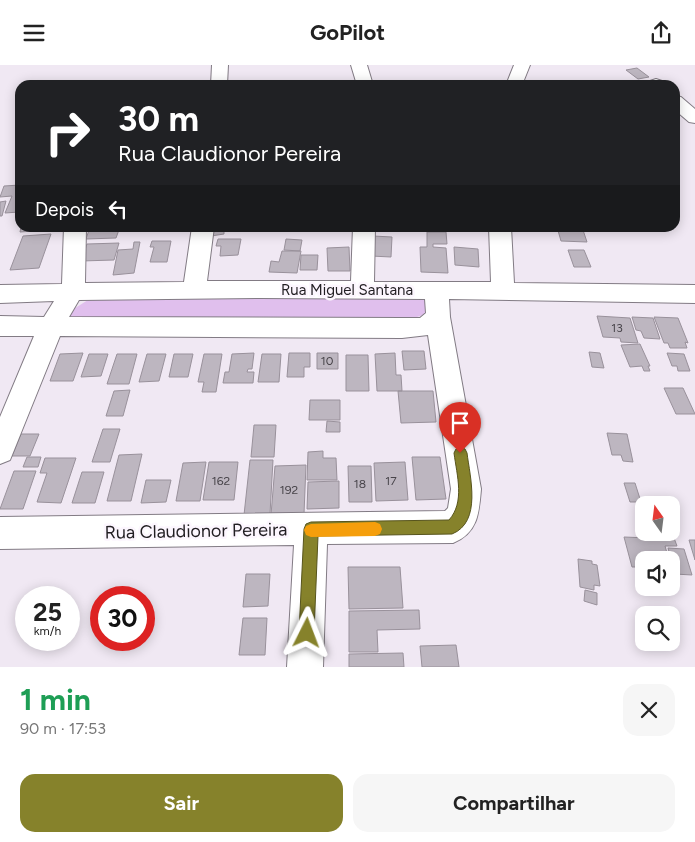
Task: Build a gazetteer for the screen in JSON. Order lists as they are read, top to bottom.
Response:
{
  "streets": {
    "street": ["Rua Miguel Santana", "Rua Claudionor Pereira"]
  },
  "house_numbers": [
    "13",
    "10",
    "162",
    "17",
    "18",
    "192"
  ],
  "north": "top",
  "page": {
    "header": "GoPilot",
    "turn": ["30 m", "Rua Claudionor Pereira"],
    "then": "Depois",
    "speed": "25 km/h",
    "limit": "30",
    "heading": ["1 min", "90 m · 17:53"],
    "buttons": ["Sair", "Compartilhar"]
  }
}
